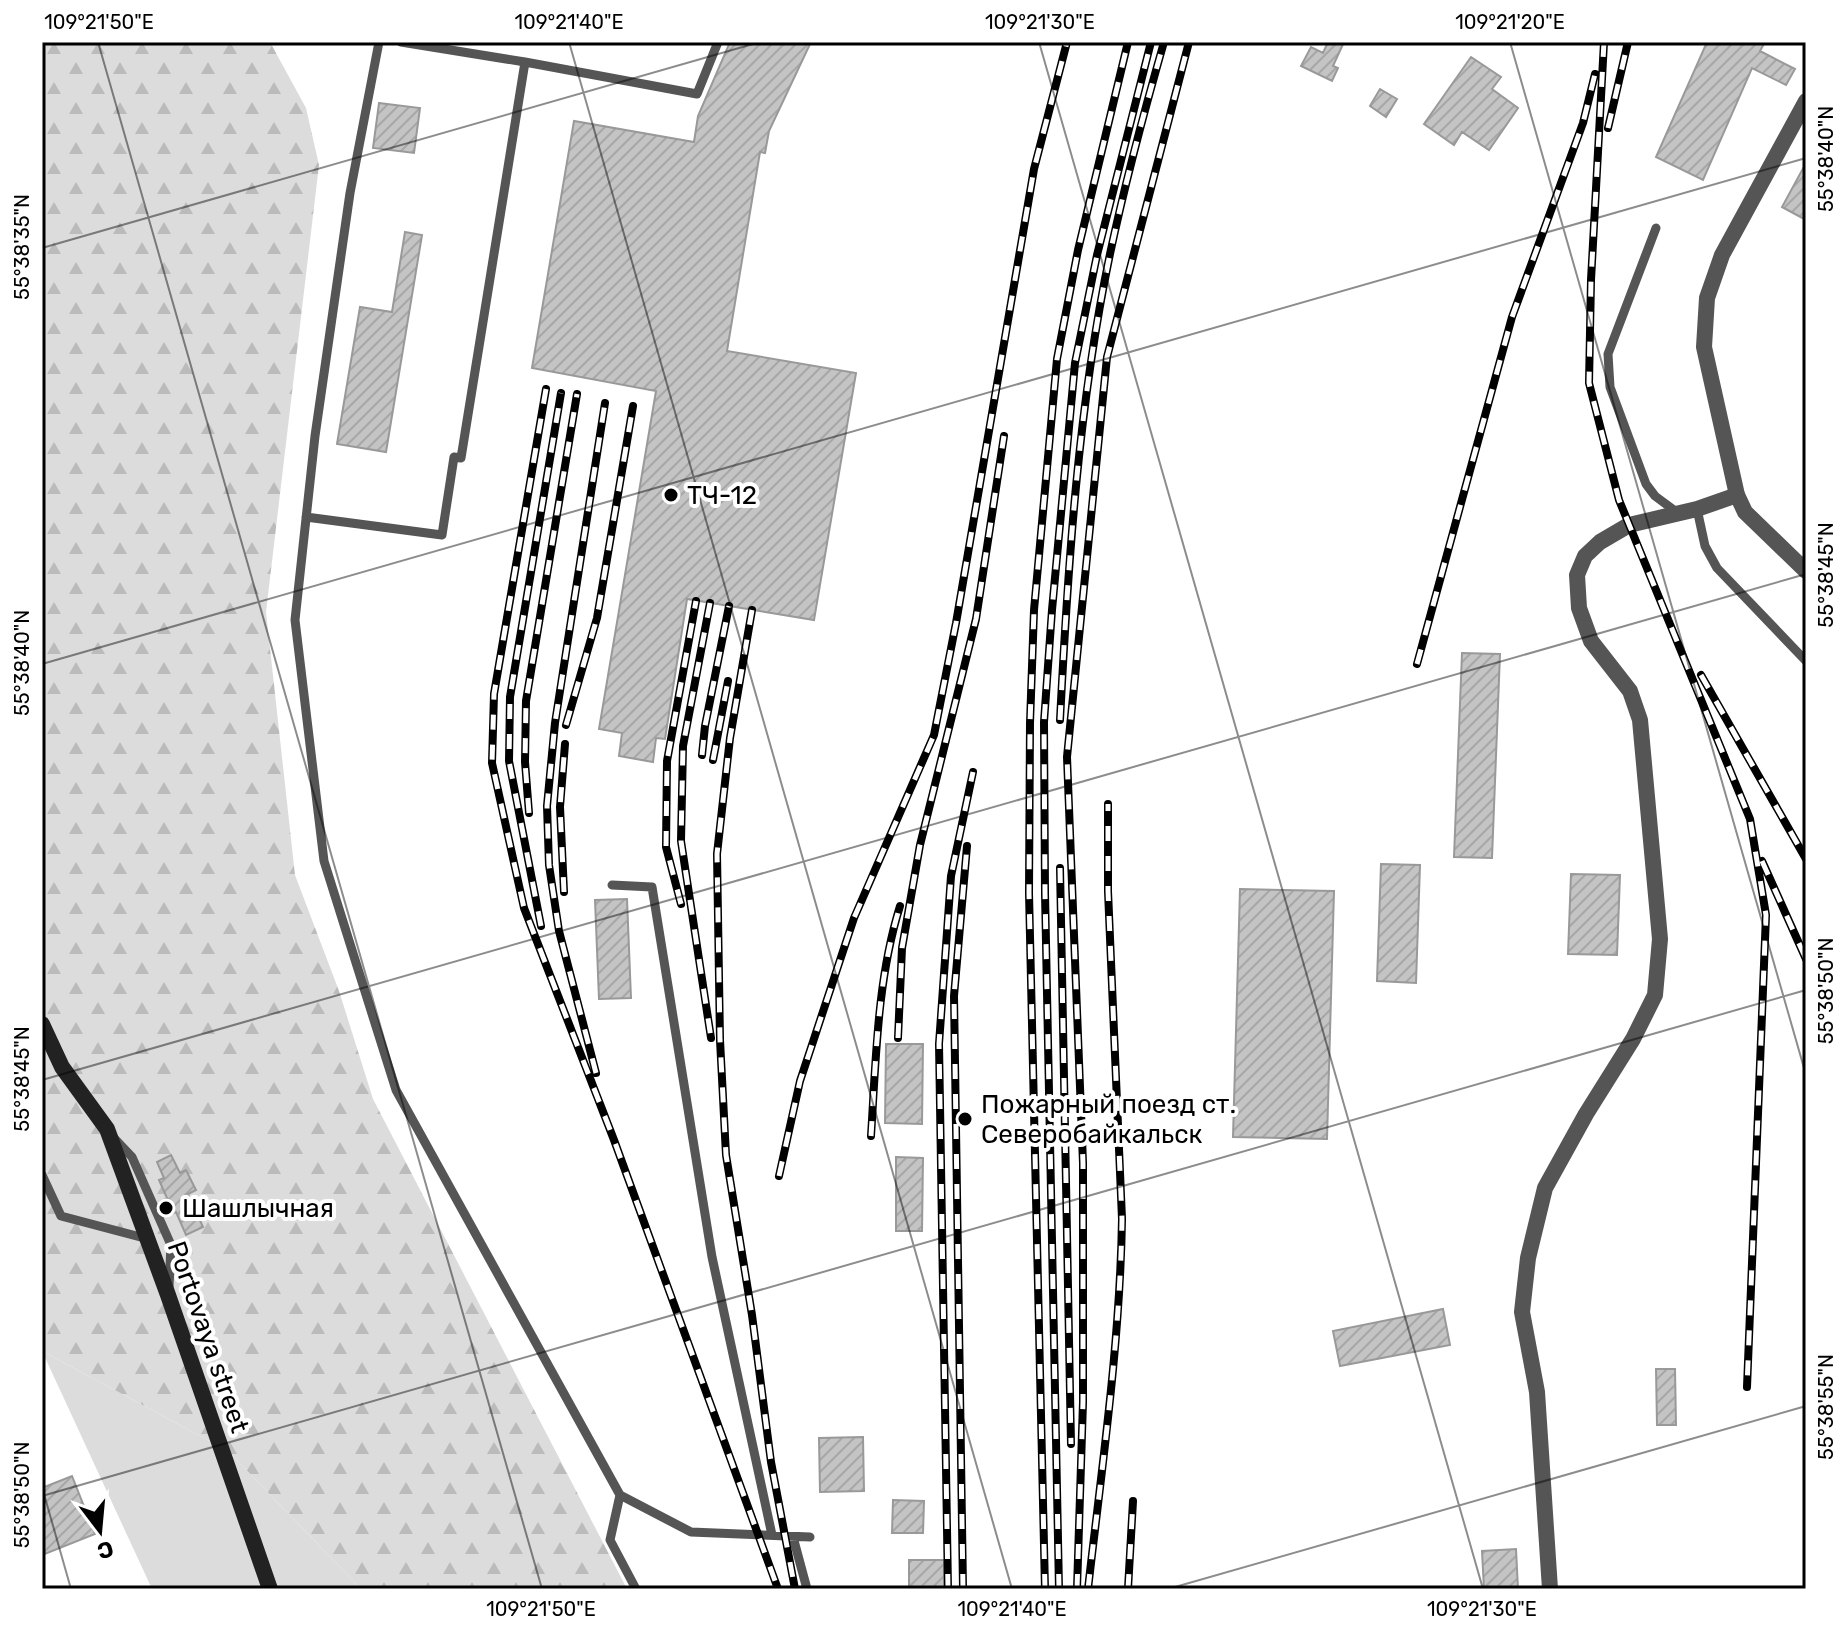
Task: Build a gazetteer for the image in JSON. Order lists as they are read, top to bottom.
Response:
{
  "streets": {
    "main road": ["Portovaya street"]
  },
  "places": ["ТЧ-12", "Пожарный поезд ст. Северобайкальск", "Шашлычная"],
  "north": "bottom",
  "coordinates": [
    "109°21'50\"E",
    "109°21'40\"E",
    "109°21'30\"E",
    "109°21'20\"E",
    "55°38'40\"N",
    "55°38'35\"N",
    "55°38'45\"N",
    "55°38'50\"N",
    "55°38'55\"N"
  ]
}
